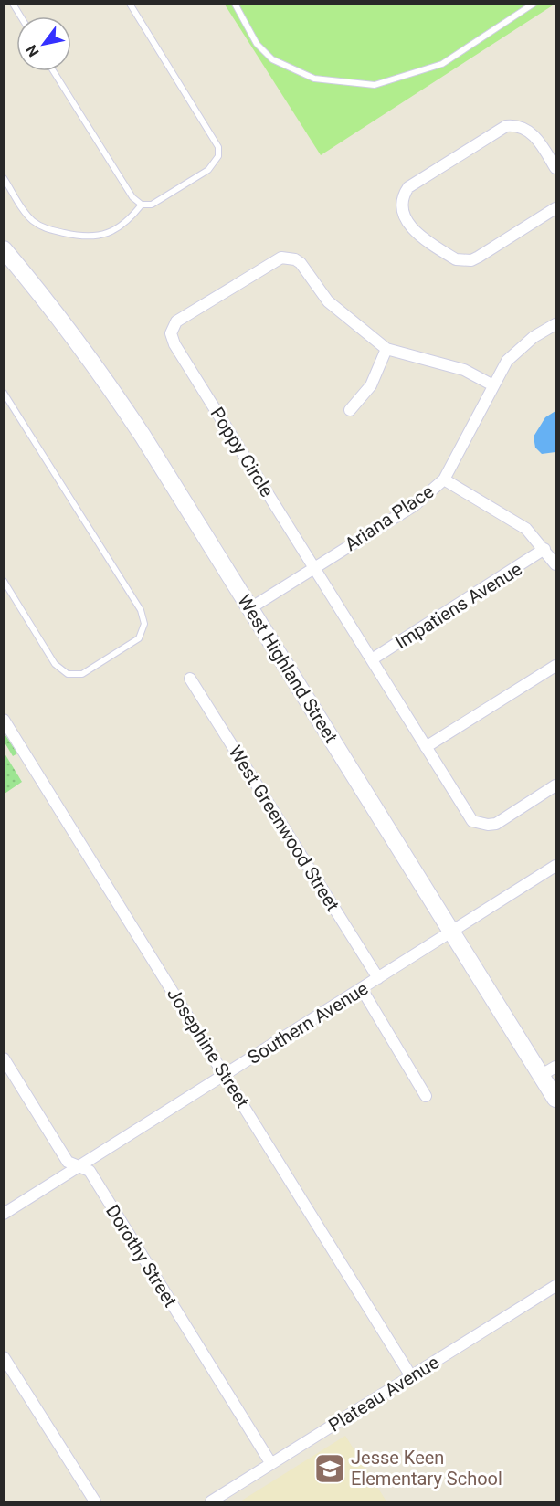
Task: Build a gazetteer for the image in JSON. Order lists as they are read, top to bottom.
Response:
{
  "streets": {
    "street": [
      "Poppy Circle",
      "Ariana Place",
      "Impatiens Avenue",
      "West Highland Street",
      "West Greenwood Street",
      "Southern Avenue",
      "Josephine Street",
      "Dorothy Street",
      "Plateau Avenue"
    ]
  },
  "crossings": [
    ["Poppy Circle", "Ariana Place"],
    ["Poppy Circle", "Impatiens Avenue"],
    ["Ariana Place", "West Highland Street"],
    ["West Highland Street", "Southern Avenue"],
    ["West Greenwood Street", "Southern Avenue"],
    ["Southern Avenue", "Josephine Street"],
    ["Southern Avenue", "Dorothy Street"],
    ["Josephine Street", "Plateau Avenue"],
    ["Dorothy Street", "Plateau Avenue"]
  ],
  "places": {
    "school or university": ["Jesse Keen Elementary School"]
  },
  "north": "bottom left"
}
